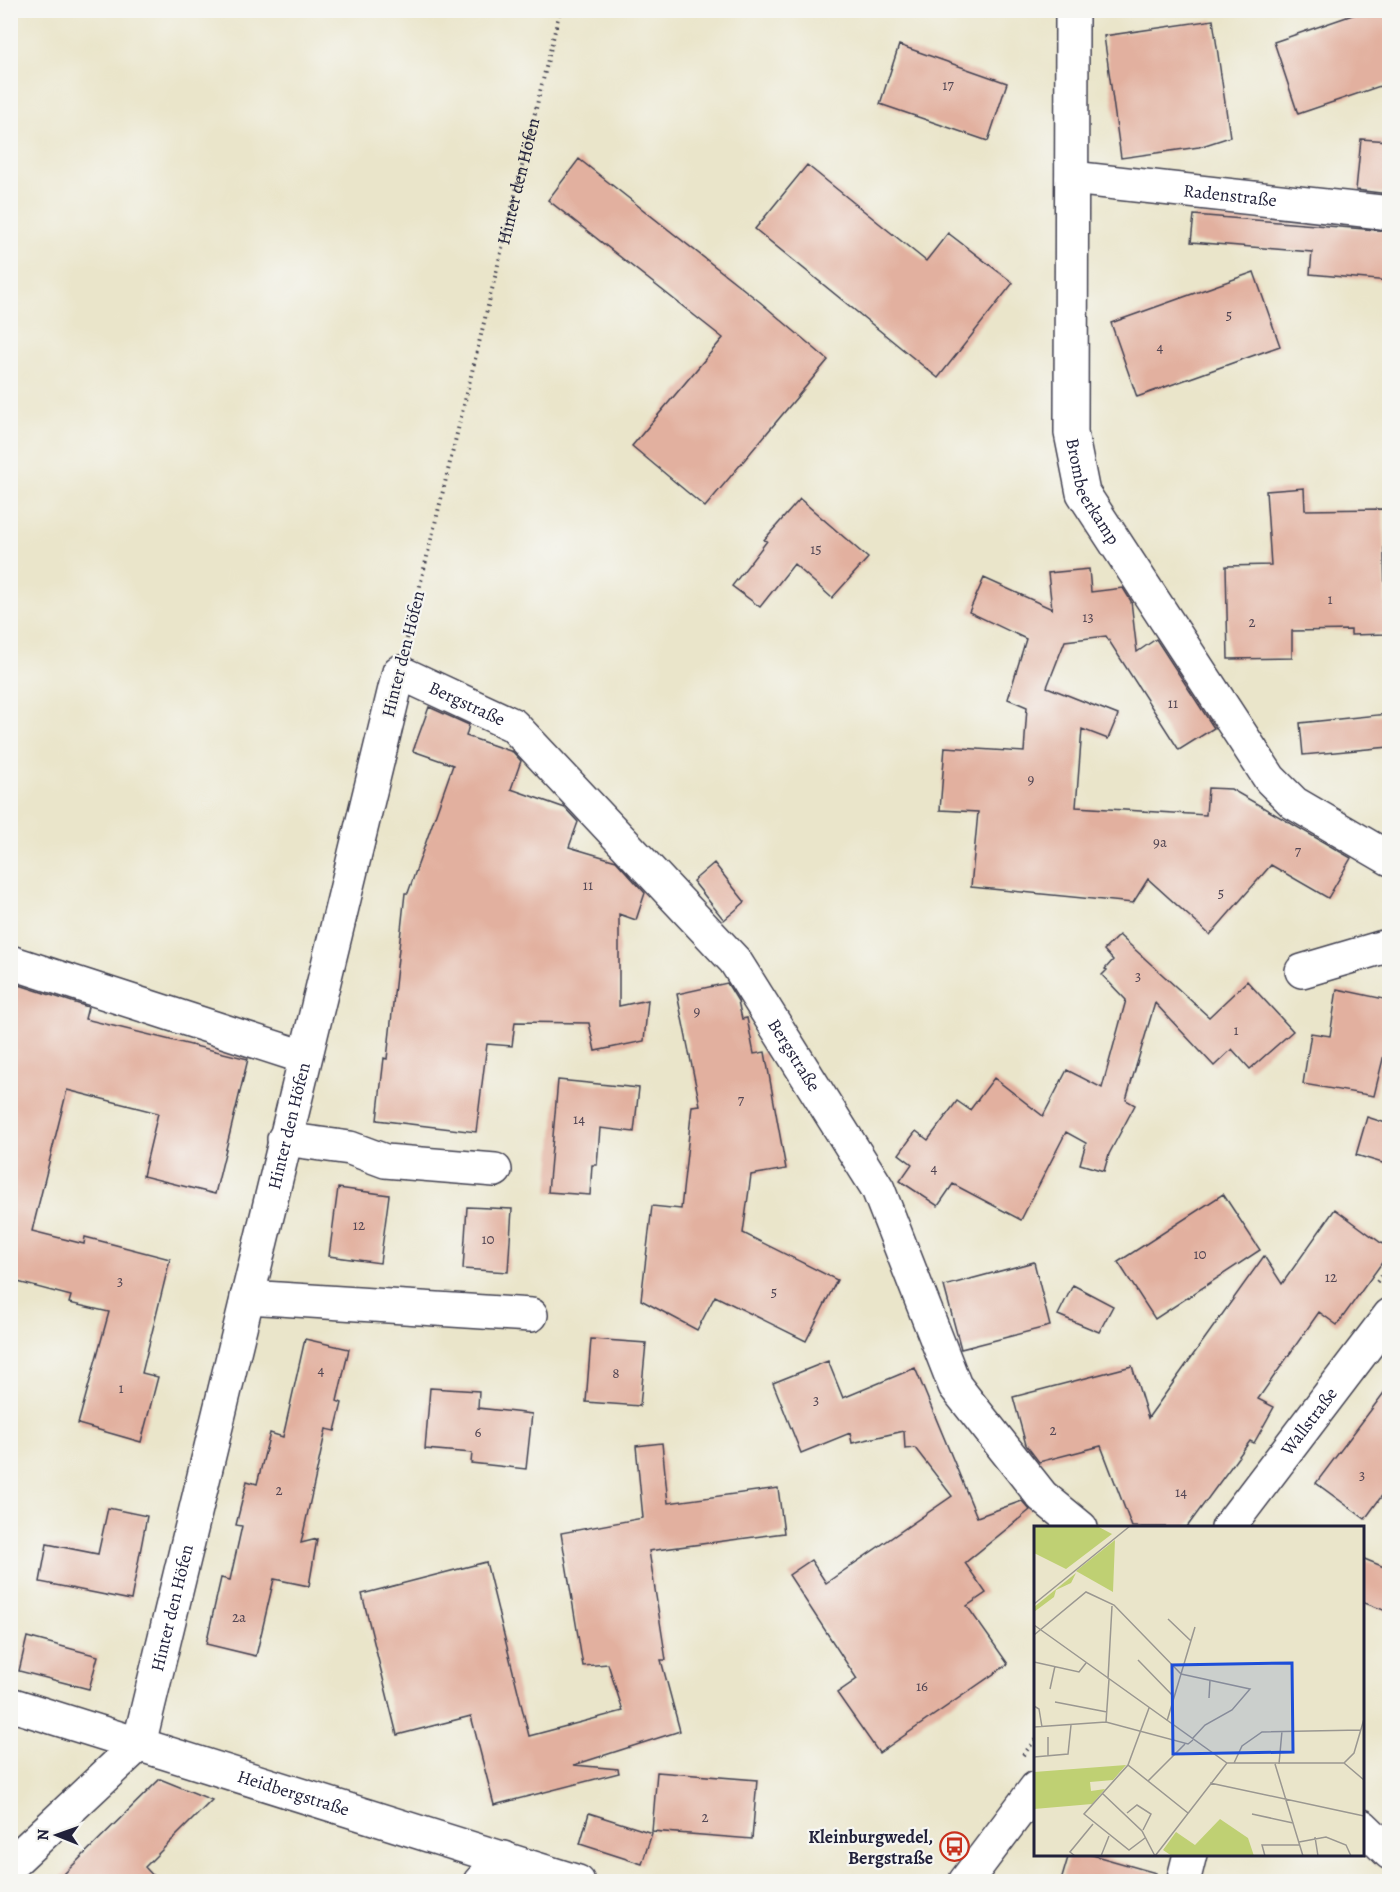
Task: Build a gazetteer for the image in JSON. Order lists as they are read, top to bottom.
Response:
{
  "streets": {
    "street": [
      "Hinter den Höfen",
      "Radenstraße",
      "Brombeerkamp",
      "Bergstraße",
      "Wallstraße",
      "Heidbergstraße"
    ]
  },
  "crossings": [
    ["Hinter den Höfen", "Bergstraße"],
    ["Hinter den Höfen", "Heidbergstraße"],
    ["Radenstraße", "Brombeerkamp"]
  ],
  "places": {
    "bus stop": ["Kleinburgwedel, Bergstraße"]
  },
  "house_numbers": [
    "17",
    "5",
    "4",
    "15",
    "1",
    "13",
    "2",
    "11",
    "9",
    "9a",
    "7",
    "11",
    "5",
    "3",
    "9",
    "1",
    "7",
    "14",
    "4",
    "12",
    "10",
    "10",
    "12",
    "3",
    "5",
    "4",
    "8",
    "1",
    "3",
    "2",
    "6",
    "3",
    "2",
    "14",
    "2a",
    "16",
    "2"
  ],
  "north": "left"
}
